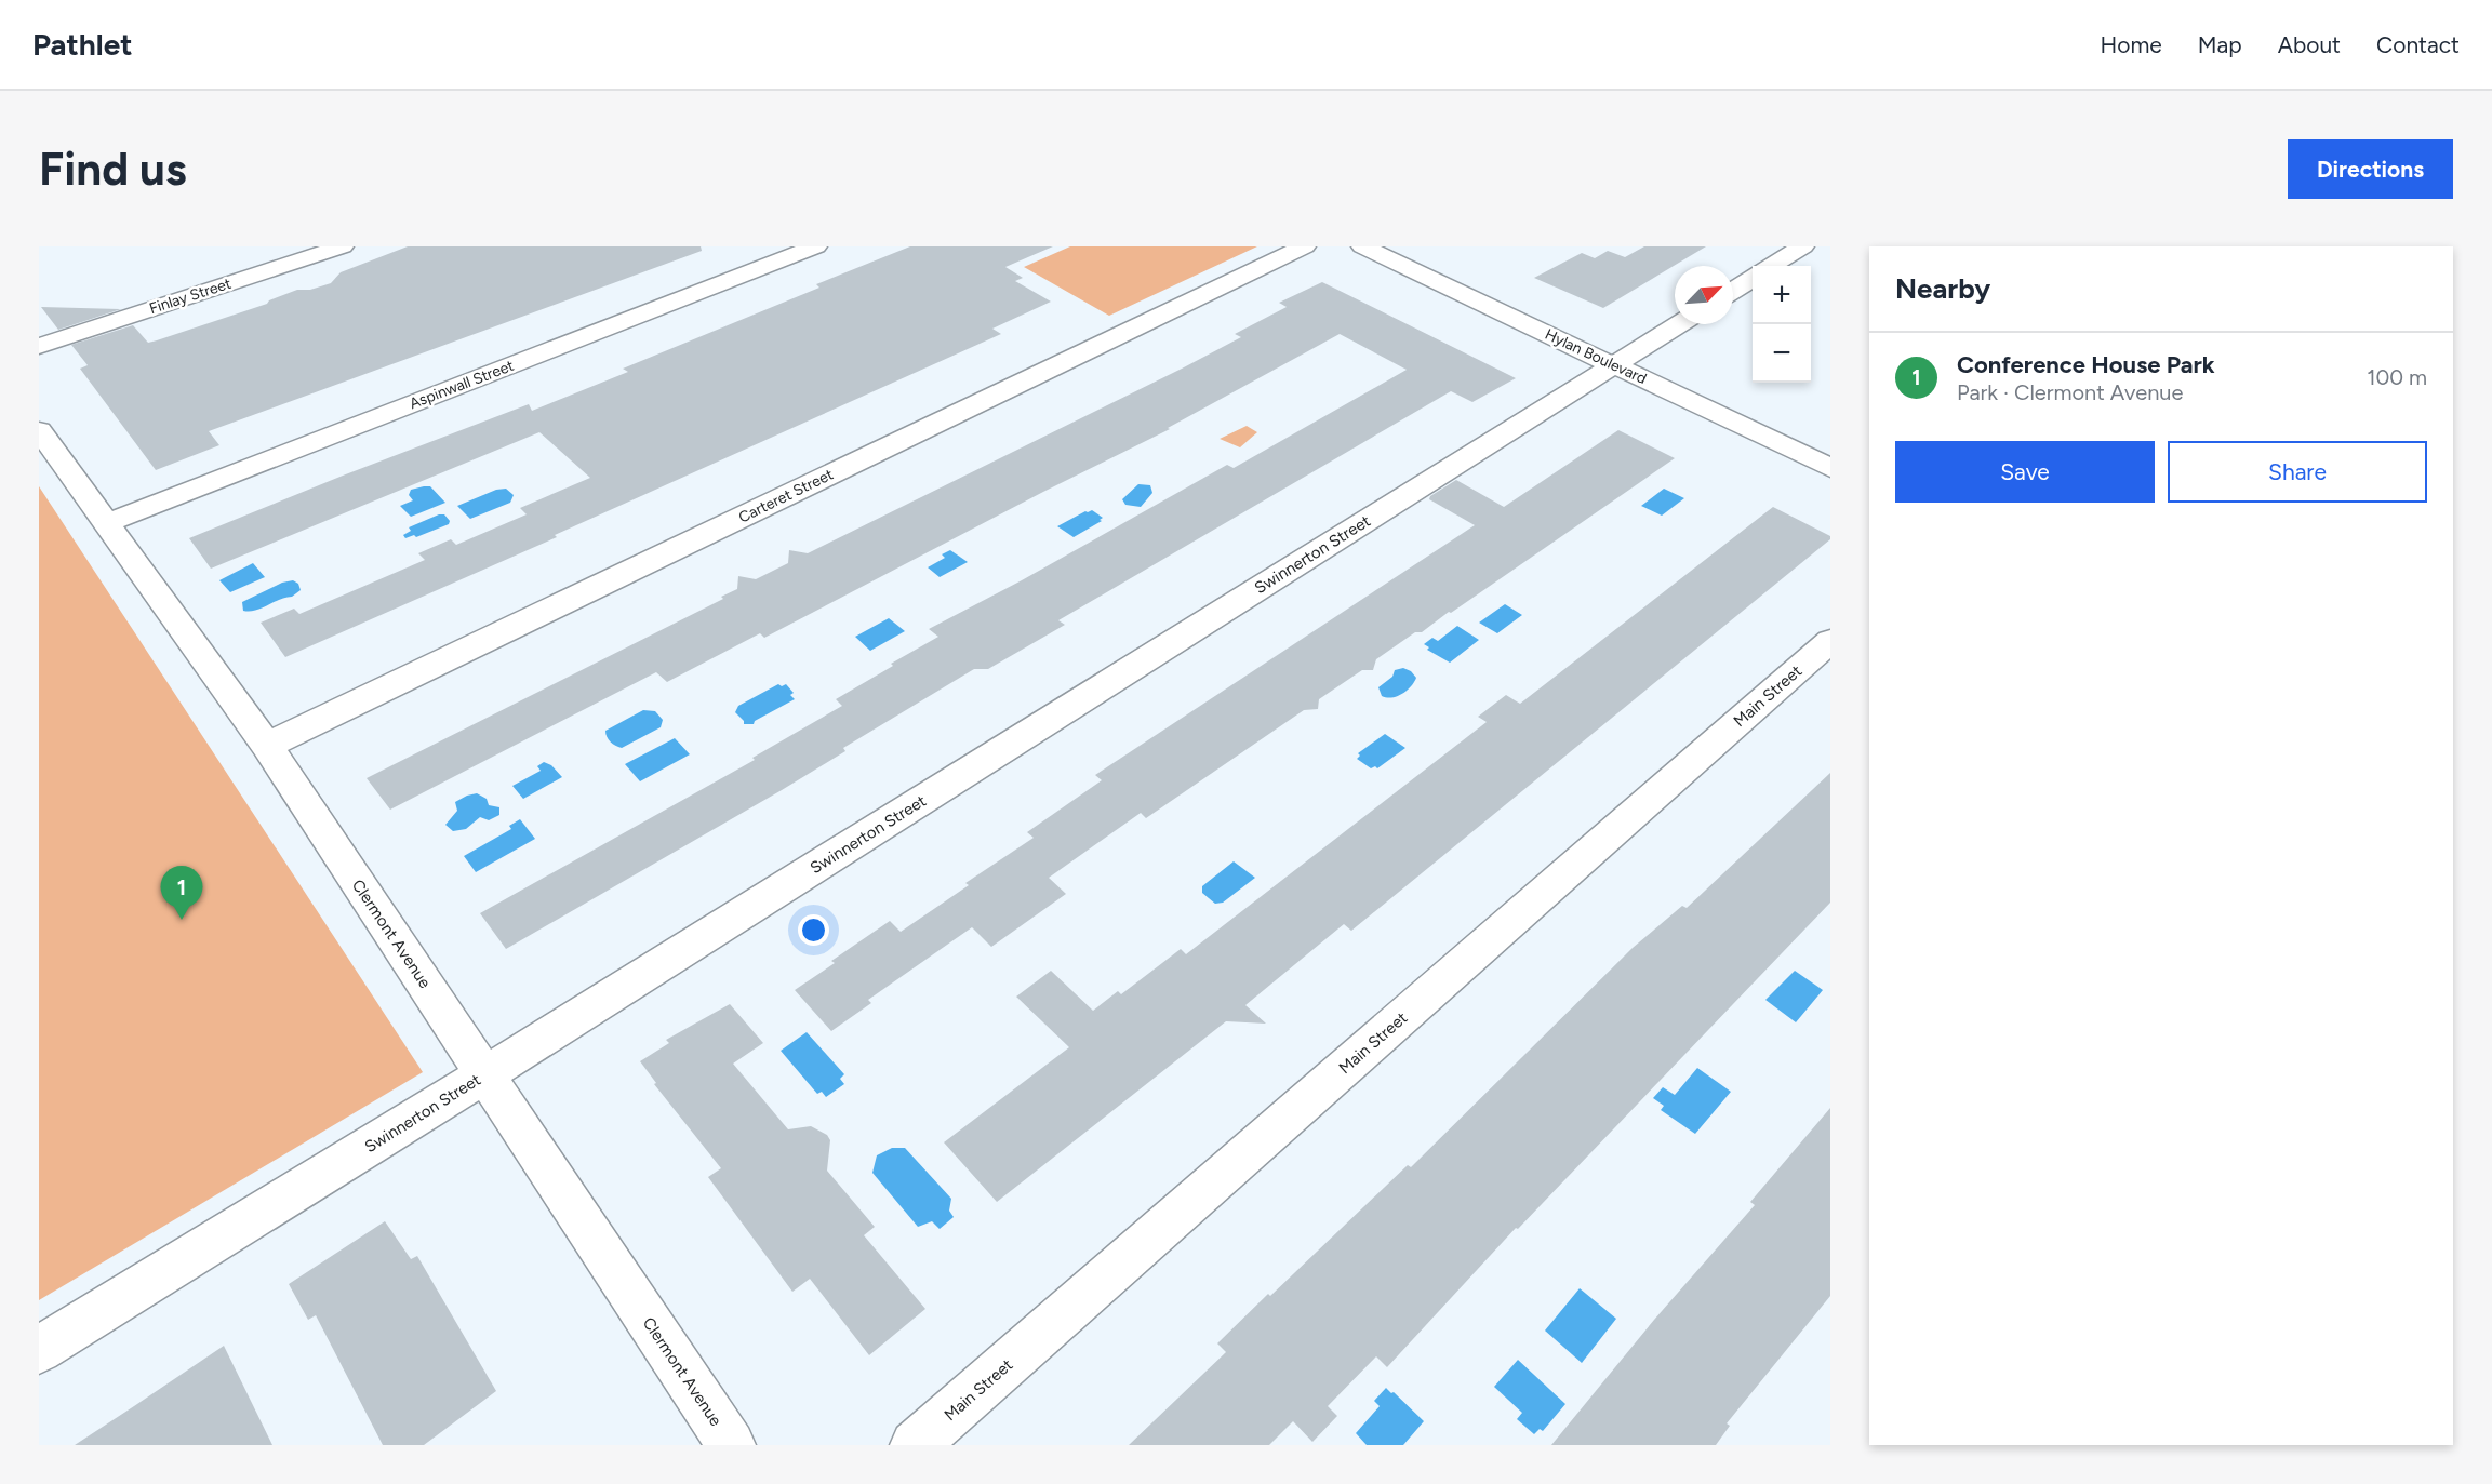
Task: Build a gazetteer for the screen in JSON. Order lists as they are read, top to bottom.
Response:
{
  "streets": {
    "street": [
      "Finlay Street",
      "Hylan Boulevard",
      "Aspinwall Street",
      "Carteret Street",
      "Swinnerton Street",
      "Main Street",
      "Clermont Avenue"
    ]
  },
  "crossings": [
    ["Hylan Boulevard", "Swinnerton Street"],
    ["Aspinwall Street", "Clermont Avenue"],
    ["Carteret Street", "Clermont Avenue"],
    ["Swinnerton Street", "Clermont Avenue"]
  ],
  "north": "top right",
  "page": {
    "header": "Pathlet",
    "nav": [
      "Home",
      "Map",
      "About",
      "Contact"
    ],
    "buttons": [
      "Directions",
      ["Save", "Share"]
    ],
    "title": "Find us",
    "heading": "Nearby",
    "map_buttons": ["+", "−"],
    "list": [
      {
        "mark": "1",
        "name": "Conference House Park",
        "note": "Park · Clermont Avenue",
        "value": "100 m"
      }
    ],
    "pins": "1"
  }
}
